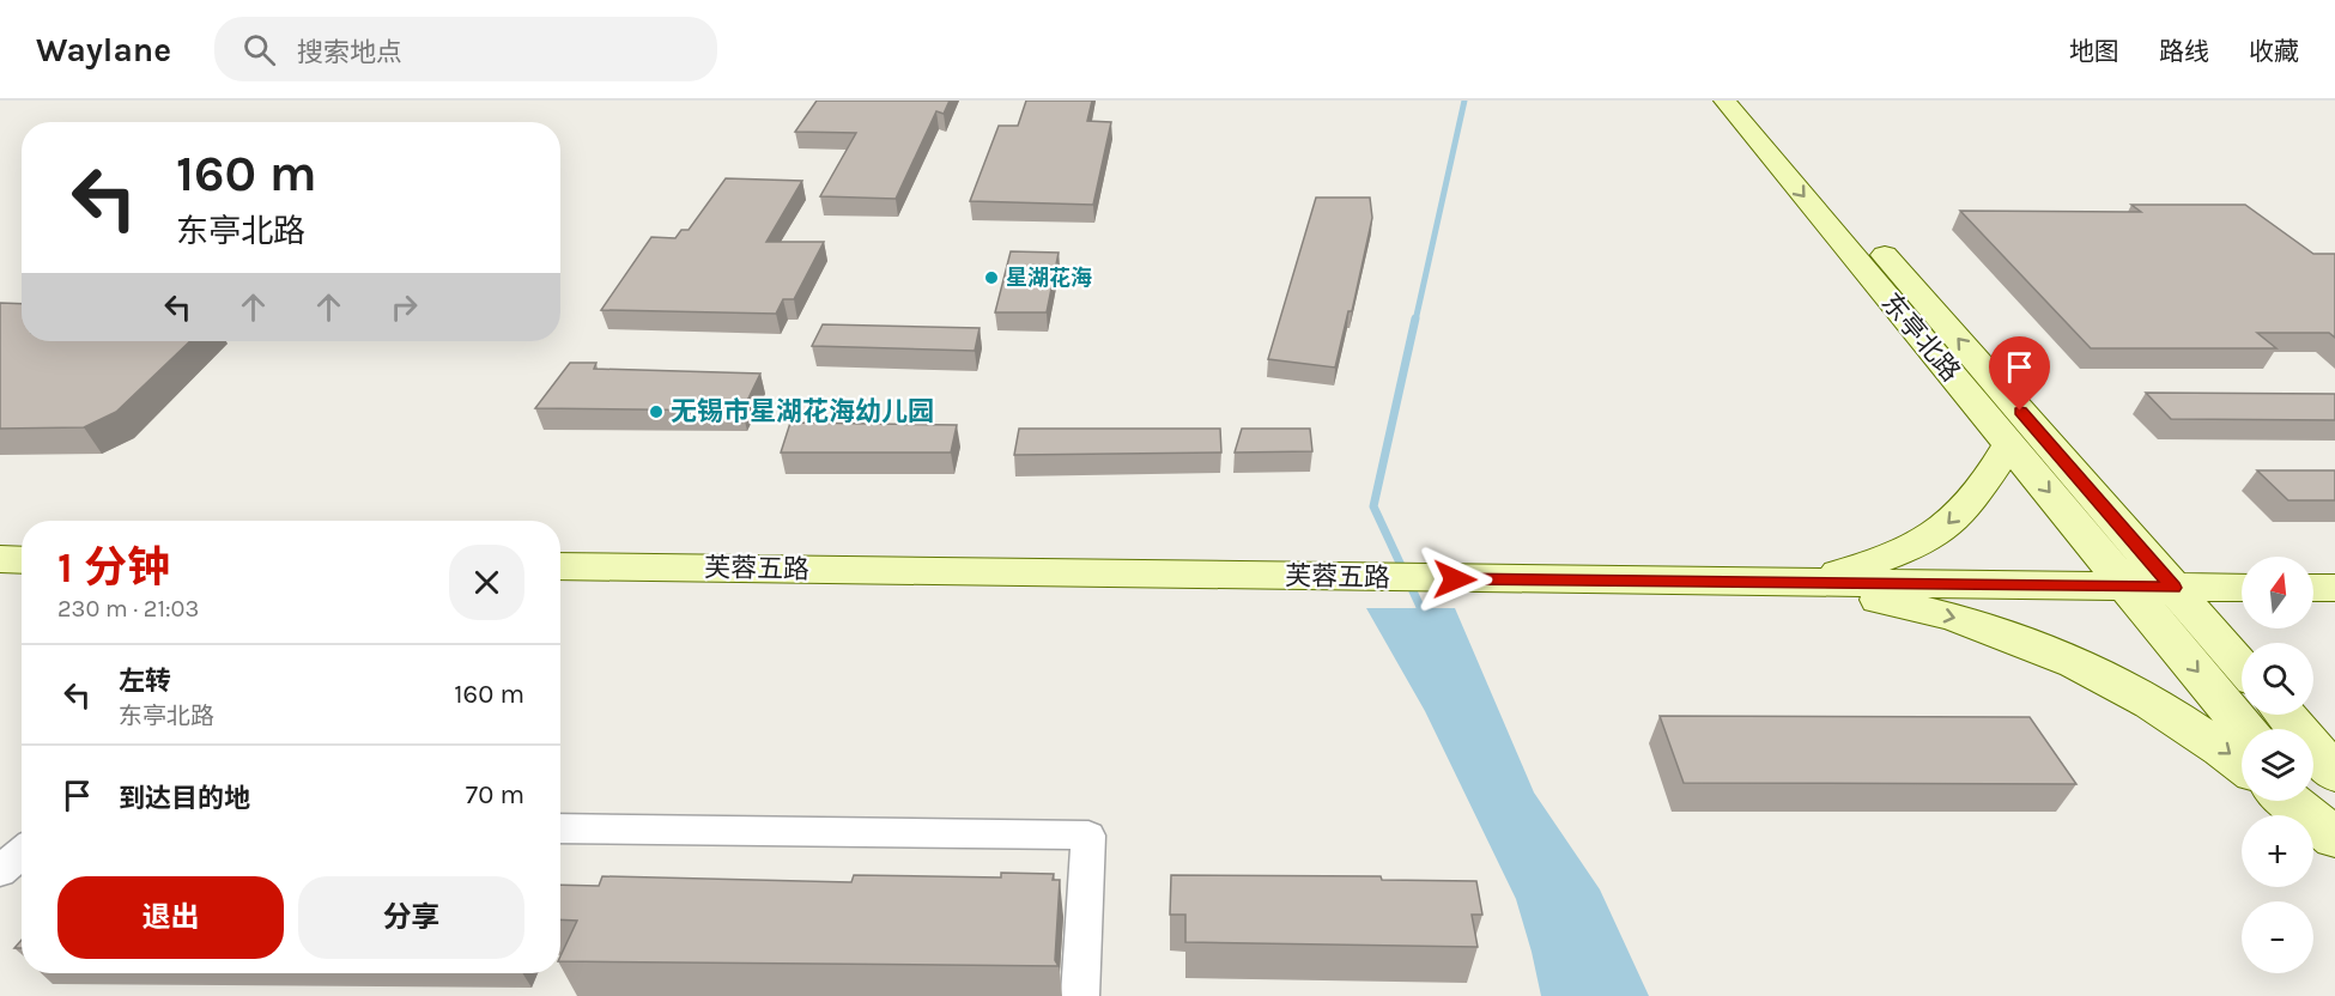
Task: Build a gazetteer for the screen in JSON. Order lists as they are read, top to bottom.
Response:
{
  "streets": {
    "main road": ["东亭北路", "芙蓉五路"]
  },
  "crossings": [
    ["东亭北路", "芙蓉五路"]
  ],
  "places": ["星湖花海", "无锡市星湖花海幼儿园"],
  "north": "top",
  "page": {
    "header": "Waylane",
    "search": "搜索地点",
    "nav": ["地图", "路线", "收藏"],
    "turn": ["160 m", "东亭北路"],
    "heading": ["1 分钟", "230 m · 21:03"],
    "map_buttons": ["+", "−"],
    "list": [
      {
        "name": "左转",
        "note": "东亭北路",
        "value": "160 m"
      },
      {
        "name": "到达目的地",
        "value": "70 m"
      }
    ],
    "buttons": ["退出", "分享"]
  }
}
